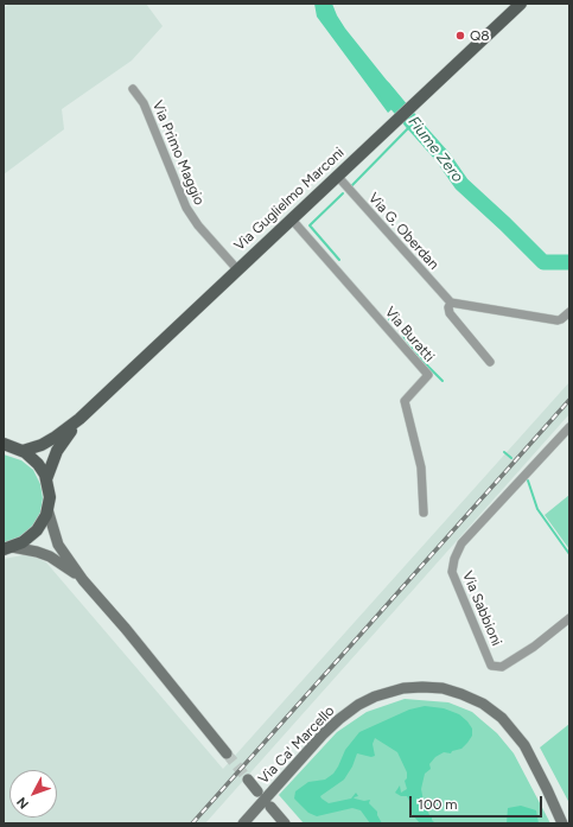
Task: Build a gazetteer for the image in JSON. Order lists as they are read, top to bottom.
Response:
{
  "streets": {
    "main road": ["Via Guglielmo Marconi", "Via Ca' Marcello"],
    "street": [
      "Via Primo Maggio",
      "Via G. Oberdan",
      "Via Buratti",
      "Via Sabbioni"
    ]
  },
  "crossings": [
    ["Via Primo Maggio", "Via Guglielmo Marconi"],
    ["Via Guglielmo Marconi", "Via G. Oberdan"],
    ["Via Guglielmo Marconi", "Via Buratti"]
  ],
  "water": ["Fiume Zero"],
  "places": ["Q8"],
  "scale_bar": "100 m",
  "north": "bottom left"
}
